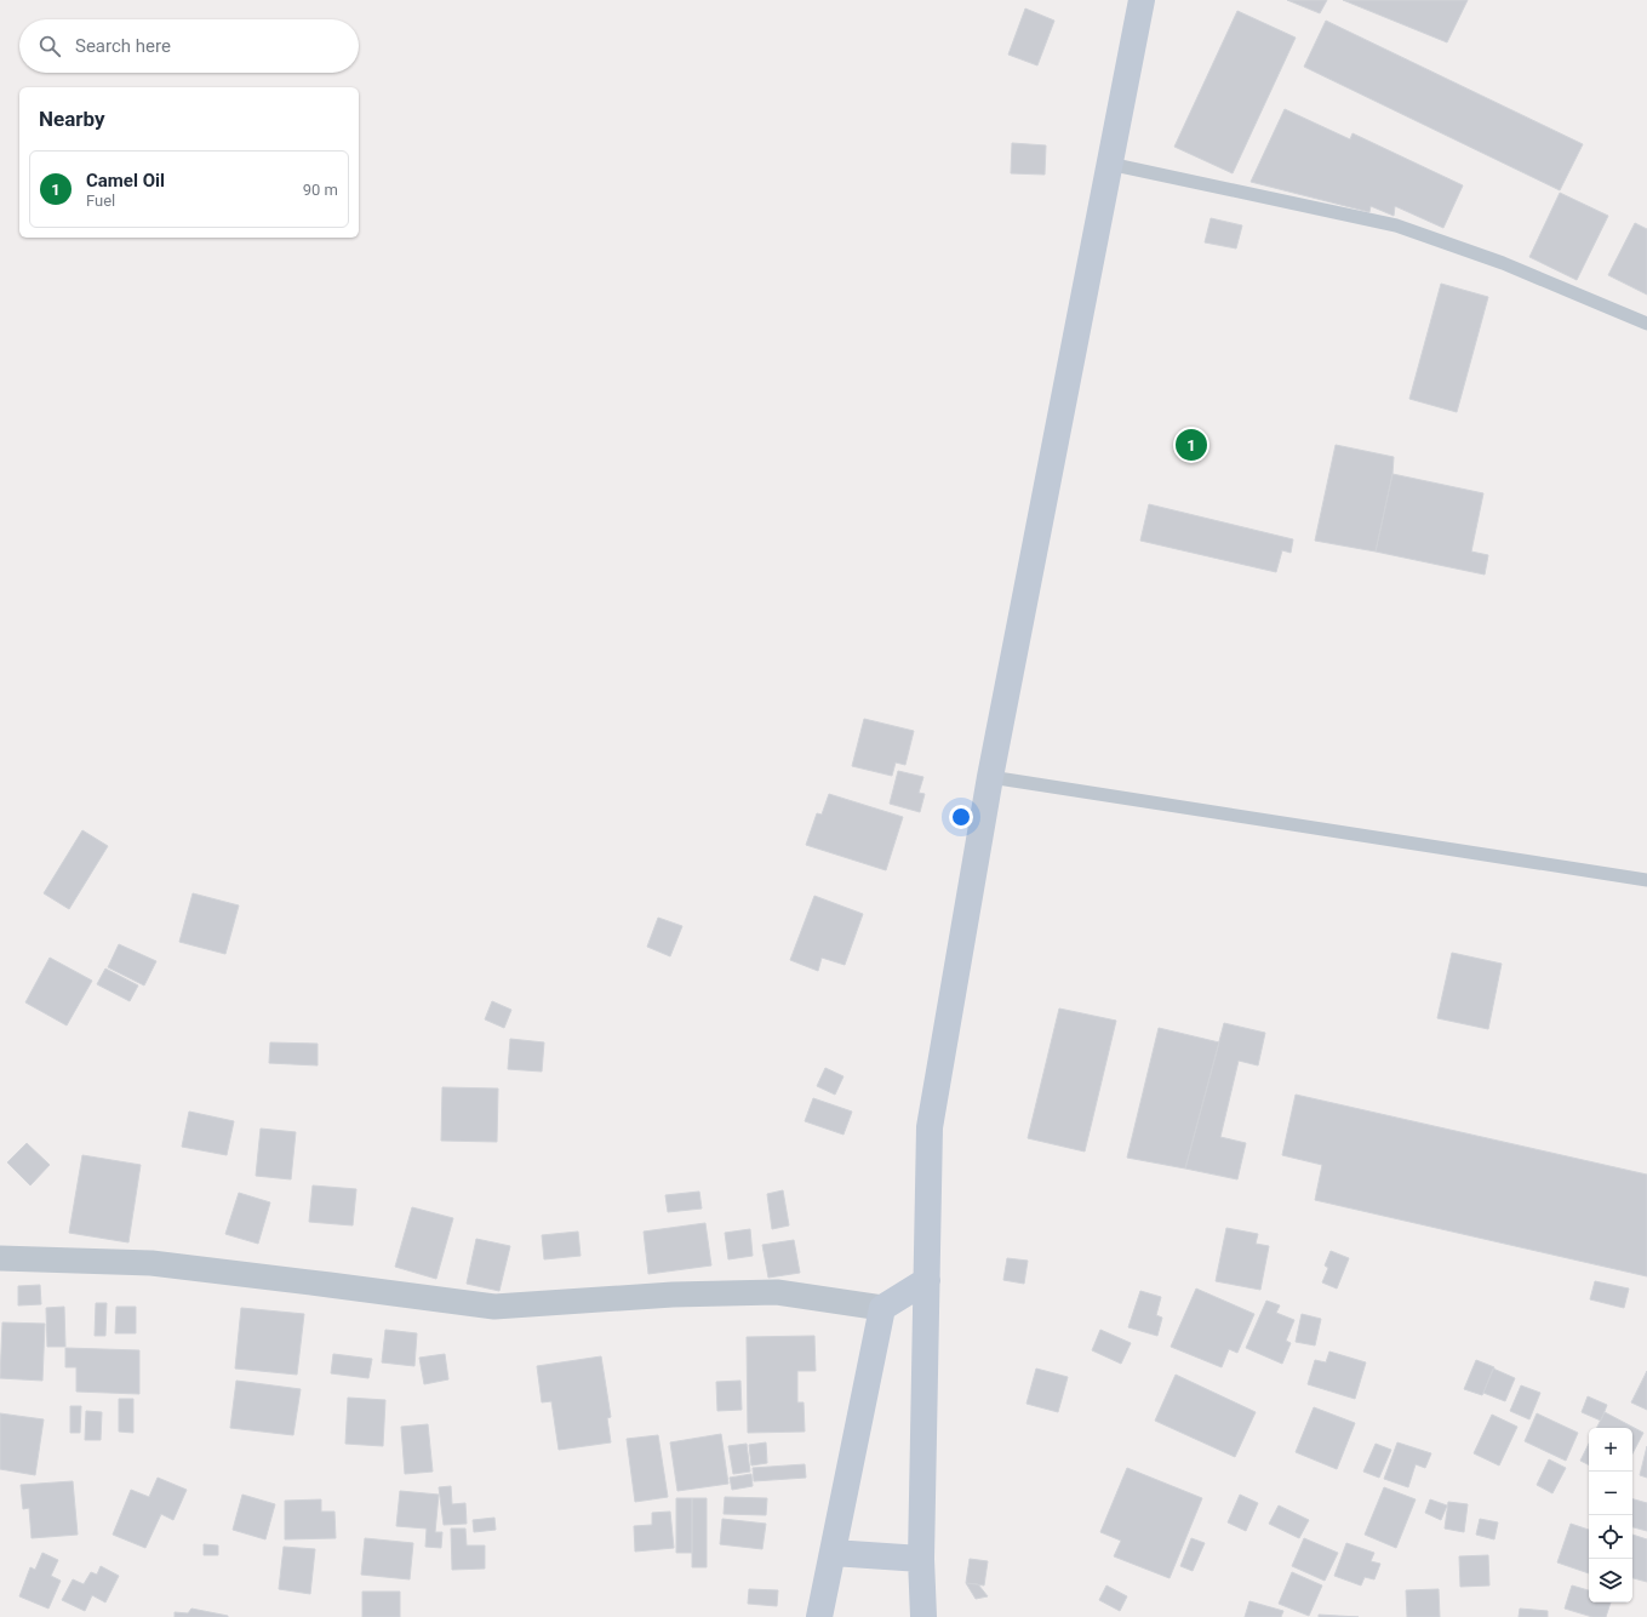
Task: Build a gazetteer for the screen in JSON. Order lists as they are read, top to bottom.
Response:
{
  "page": {
    "search": "Search here",
    "heading": "Nearby",
    "list": [
      {
        "mark": "1",
        "name": "Camel Oil",
        "note": "Fuel",
        "value": "90 m"
      }
    ],
    "pins": "1",
    "map_buttons": ["+", "−"]
  }
}
